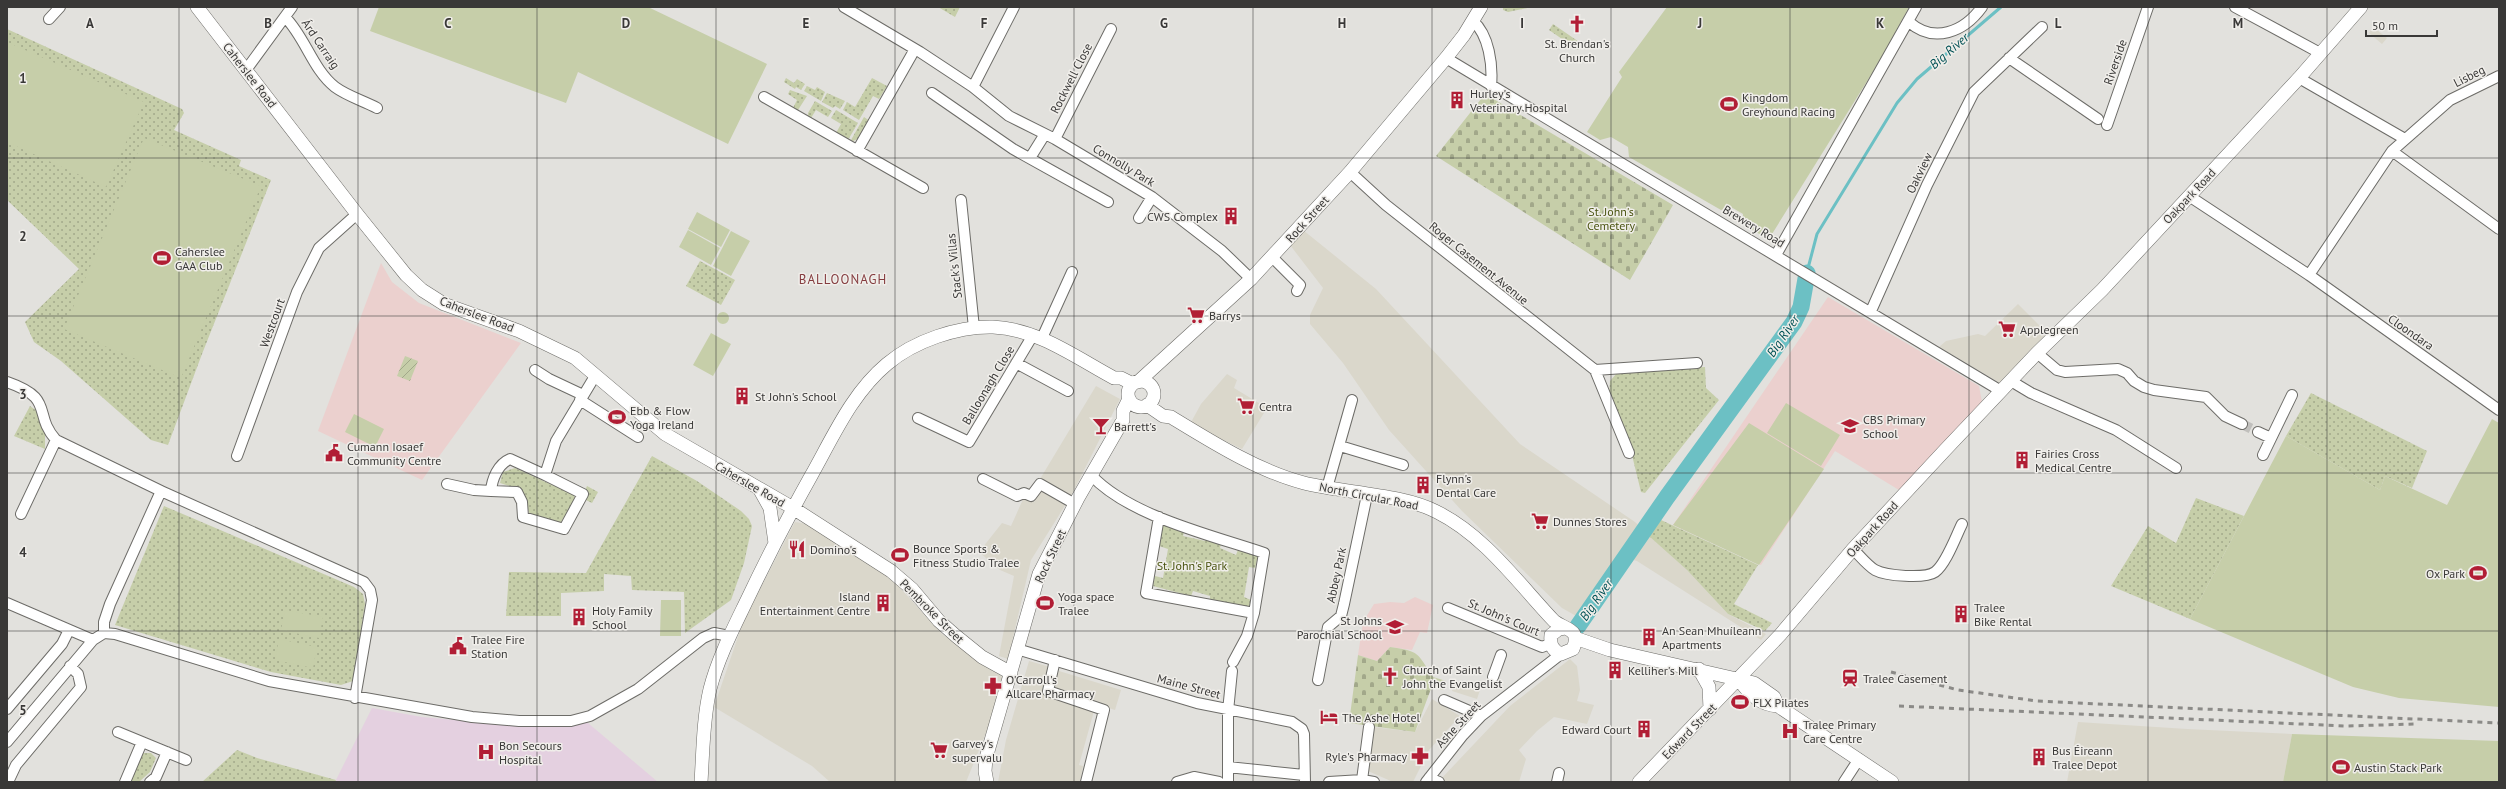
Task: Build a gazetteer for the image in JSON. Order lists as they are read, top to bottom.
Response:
{
  "streets": {
    "main road": [
      "Caherslee Road",
      "Oakpark Road",
      "Rock Street",
      "North Circular Road",
      "Pembroke Street",
      "Edward Street"
    ],
    "street": [
      "Árd Carraig",
      "Riverside",
      "Lisbeg",
      "Rockwell Close",
      "Connolly Park",
      "Oakview",
      "Brewery Road",
      "Roger Casement Avenue",
      "Stack's Villas",
      "Westcourt",
      "Cloondara",
      "Balloonagh Close",
      "Abbey Park",
      "St. John's Court",
      "Maine Street",
      "Ashe Street"
    ]
  },
  "crossings": [
    ["Árd Carraig", "Caherslee Road"],
    ["Caherslee Road", "Westcourt"],
    ["Caherslee Road", "North Circular Road"],
    ["Caherslee Road", "Pembroke Street"],
    ["Rockwell Close", "Connolly Park"],
    ["Connolly Park", "Rock Street"],
    ["Oakview", "Brewery Road"],
    ["Oakpark Road", "Brewery Road"],
    ["Oakpark Road", "Cloondara"],
    ["Oakpark Road", "Edward Street"],
    ["Rock Street", "Brewery Road"],
    ["Rock Street", "Roger Casement Avenue"],
    ["Rock Street", "North Circular Road"],
    ["Rock Street", "Pembroke Street"],
    ["Rock Street", "Maine Street"],
    ["Stack's Villas", "North Circular Road"],
    ["Balloonagh Close", "North Circular Road"],
    ["North Circular Road", "Abbey Park"],
    ["North Circular Road", "Pembroke Street"],
    ["North Circular Road", "St. John's Court"],
    ["North Circular Road", "Ashe Street"],
    ["St. John's Court", "Ashe Street"]
  ],
  "districts": ["BALLOONAGH"],
  "water": ["Big River"],
  "parks": ["St. John's Cemetery", "St. John's Park"],
  "places": {
    "church": ["St. Brendan's Church", "Church of Saint John the Evangelist"],
    "building": [
      "Hurley's Veterinary Hospital",
      "CWS Complex",
      "St John's School",
      "Fairies Cross Medical Centre",
      "Flynn's Dental Care",
      "Island Entertainment Centre",
      "Tralee Bike Rental",
      "Holy Family School",
      "An Sean Mhuíleann Apartments",
      "Kelliher's Mill",
      "Edward Court",
      "Bus Éireann Tralee Depot"
    ],
    "sports": [
      "Kingdom Greyhound Racing",
      "Caherslee GAA Club",
      "Ebb & Flow Yoga Ireland",
      "Bounce Sports & Fitness Studio Tralee",
      "Ox Park",
      "Yoga space Tralee",
      "FLX Pilates",
      "Austin Stack Park"
    ],
    "supermarket": [
      "Barrys",
      "Applegreen",
      "Centra",
      "Dunnes Stores",
      "Garvey's supervalu"
    ],
    "bar": ["Barrett's"],
    "school or university": ["CBS Primary School", "St Johns Parochial School"],
    "public building": ["Cumann Iosaef Community Centre", "Tralee Fire Station"],
    "restaurant": ["Domino's"],
    "station": ["Tralee Casement"],
    "pharmacy": ["O'Carroll's Allcare Pharmacy", "Ryle's Pharmacy"],
    "hotel": ["The Ashe Hotel"],
    "hospital": ["Tralee Primary Care Centre", "Bon Secours Hospital"]
  },
  "scale_bar": "50 m",
  "grid": {
    "columns": [
      "A",
      "B",
      "C",
      "D",
      "E",
      "F",
      "G",
      "H",
      "I",
      "J",
      "K",
      "L",
      "M"
    ],
    "rows": [
      "1",
      "2",
      "3",
      "4",
      "5"
    ]
  }
}
